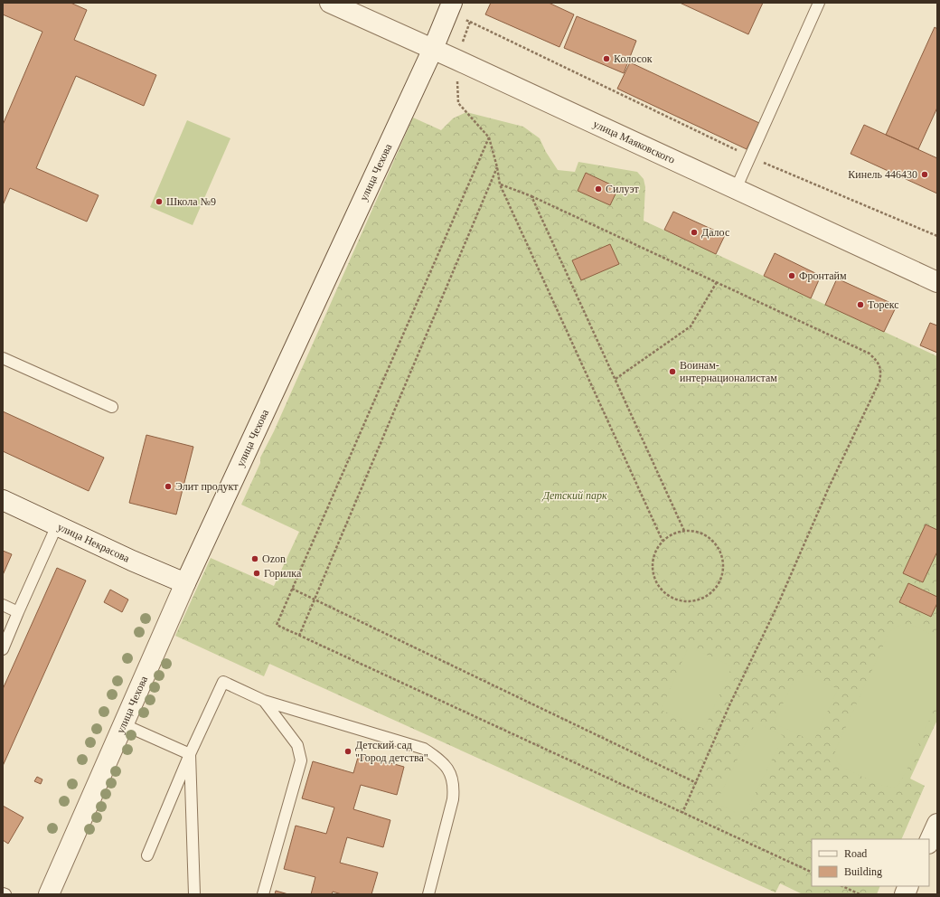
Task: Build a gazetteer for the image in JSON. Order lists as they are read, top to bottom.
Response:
{
  "streets": {
    "street": ["улица Маяковского", "улица Чехова", "улица Некрасова"]
  },
  "crossings": [
    ["улица Маяковского", "улица Чехова"],
    ["улица Чехова", "улица Некрасова"]
  ],
  "parks": ["Детский парк"],
  "places": [
    "Колосок",
    "Кинель 446430",
    "Силуэт",
    "Школа №9",
    "Далос",
    "Фронтайм",
    "Торекс",
    "Воинам- интернационалистам",
    "Элит продукт",
    "Ozon",
    "Горилка",
    "Детский сад \"Город детства\""
  ],
  "legend": ["Road", "Building"]
}
